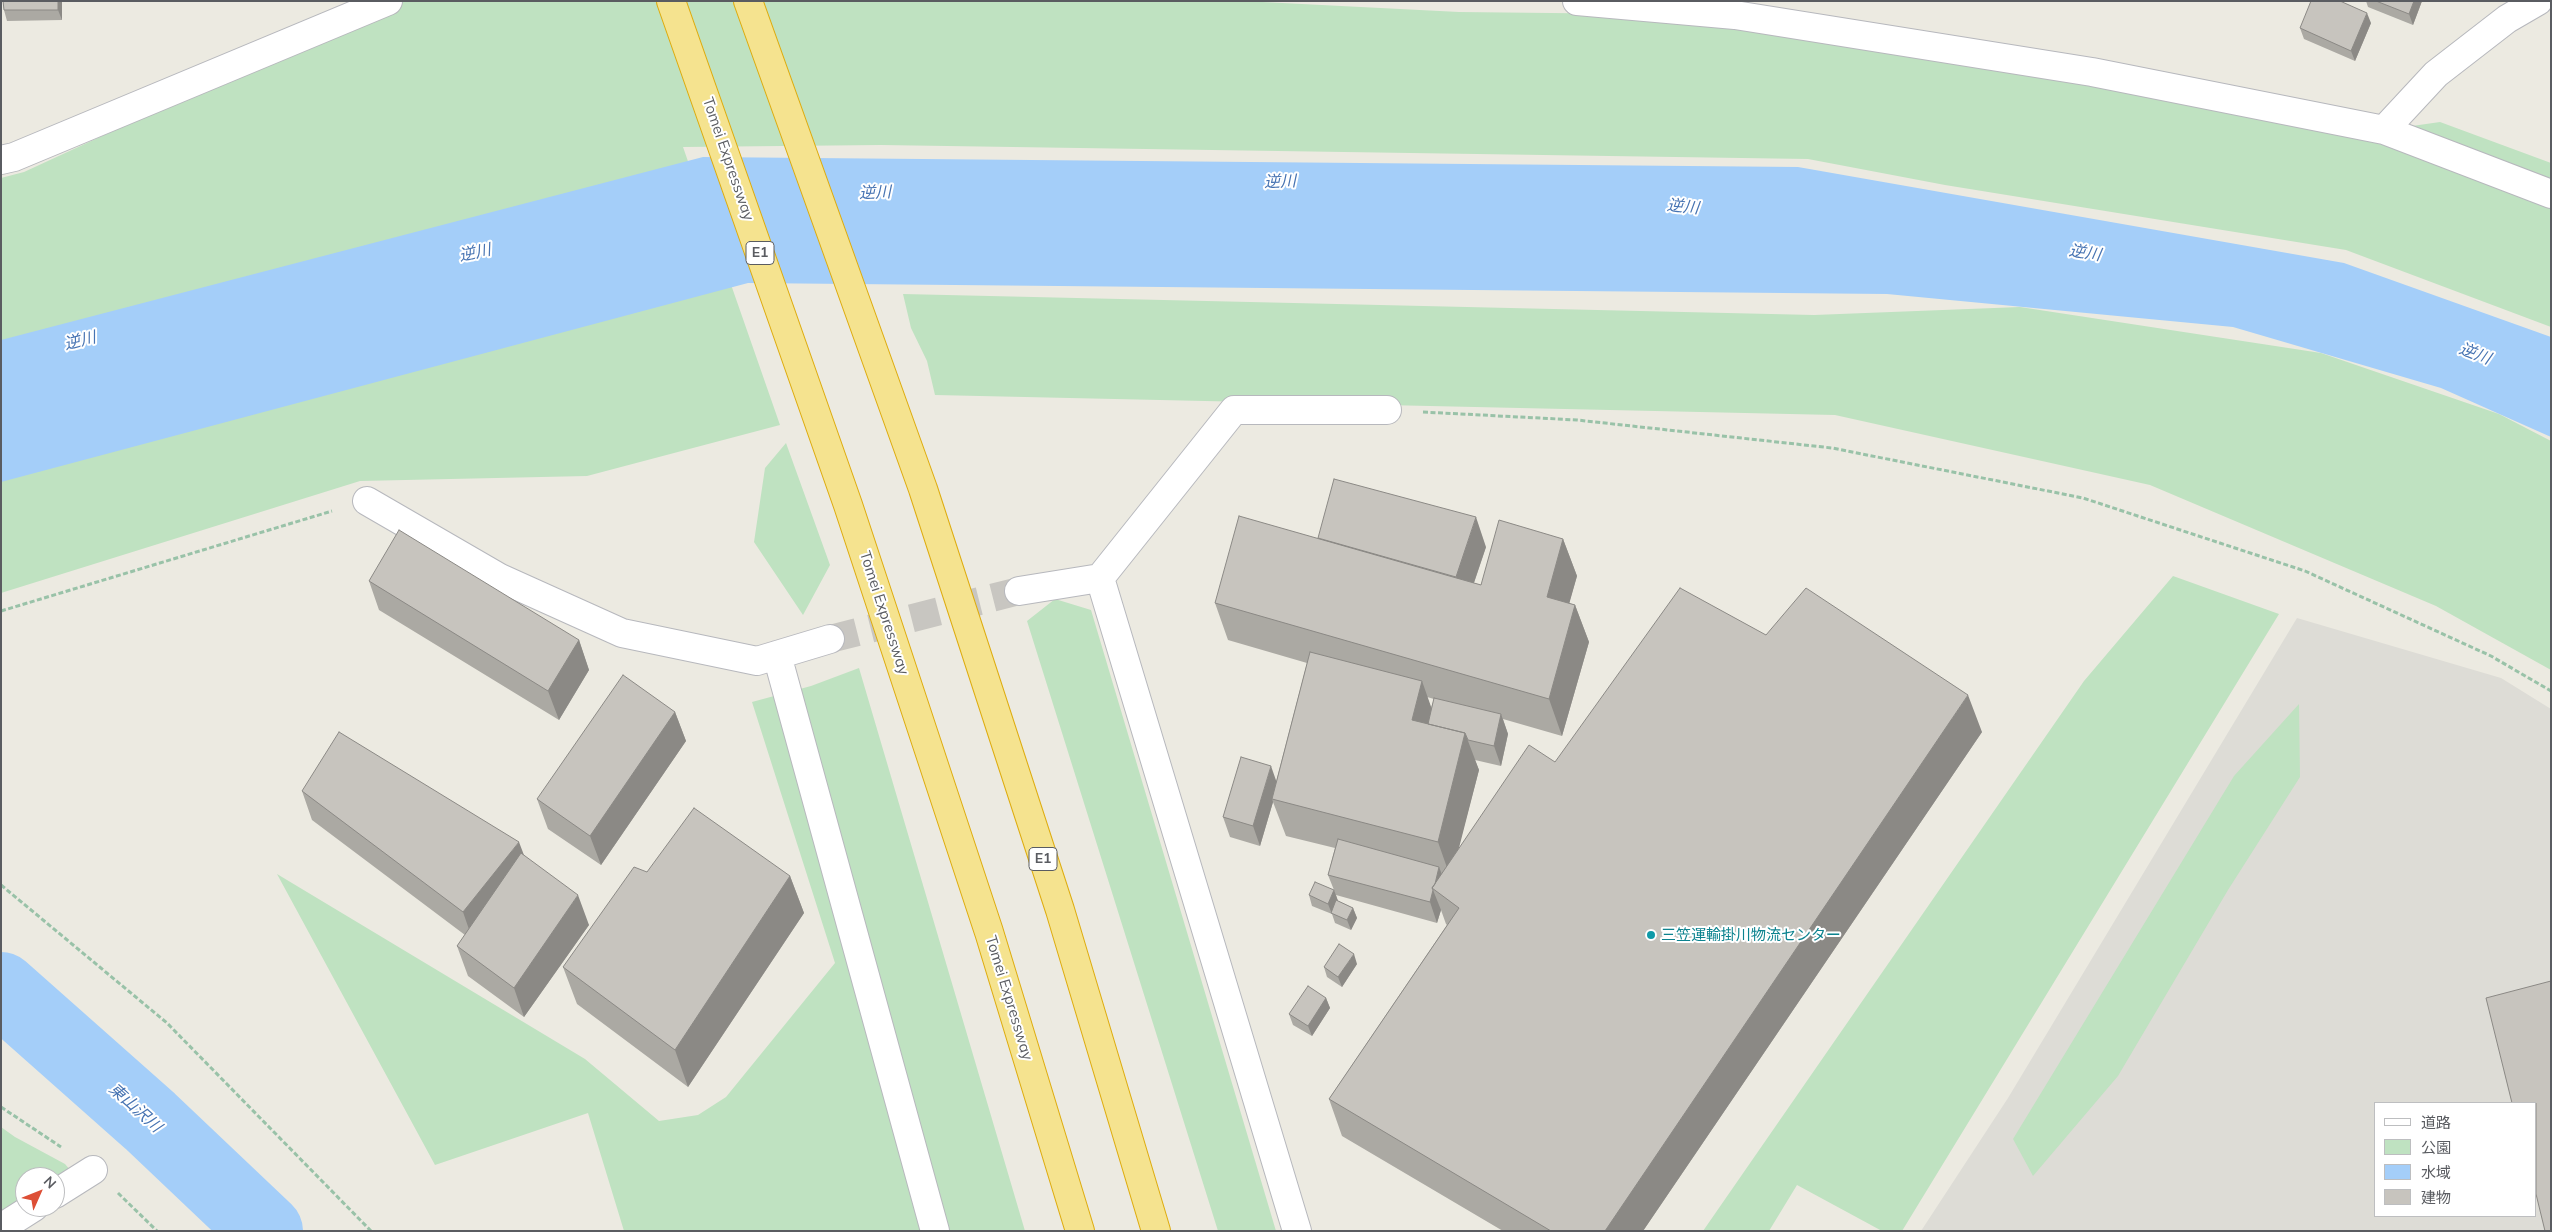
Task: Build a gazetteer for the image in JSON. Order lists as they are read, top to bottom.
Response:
{
  "streets": {
    "highway": ["Tomei Expressway", "E1"]
  },
  "water": ["逆川", "東山沢川"],
  "places": ["三笠運輸掛川物流センター"],
  "legend": [
    "道路",
    "公園",
    "水域",
    "建物"
  ],
  "north": "top right"
}
